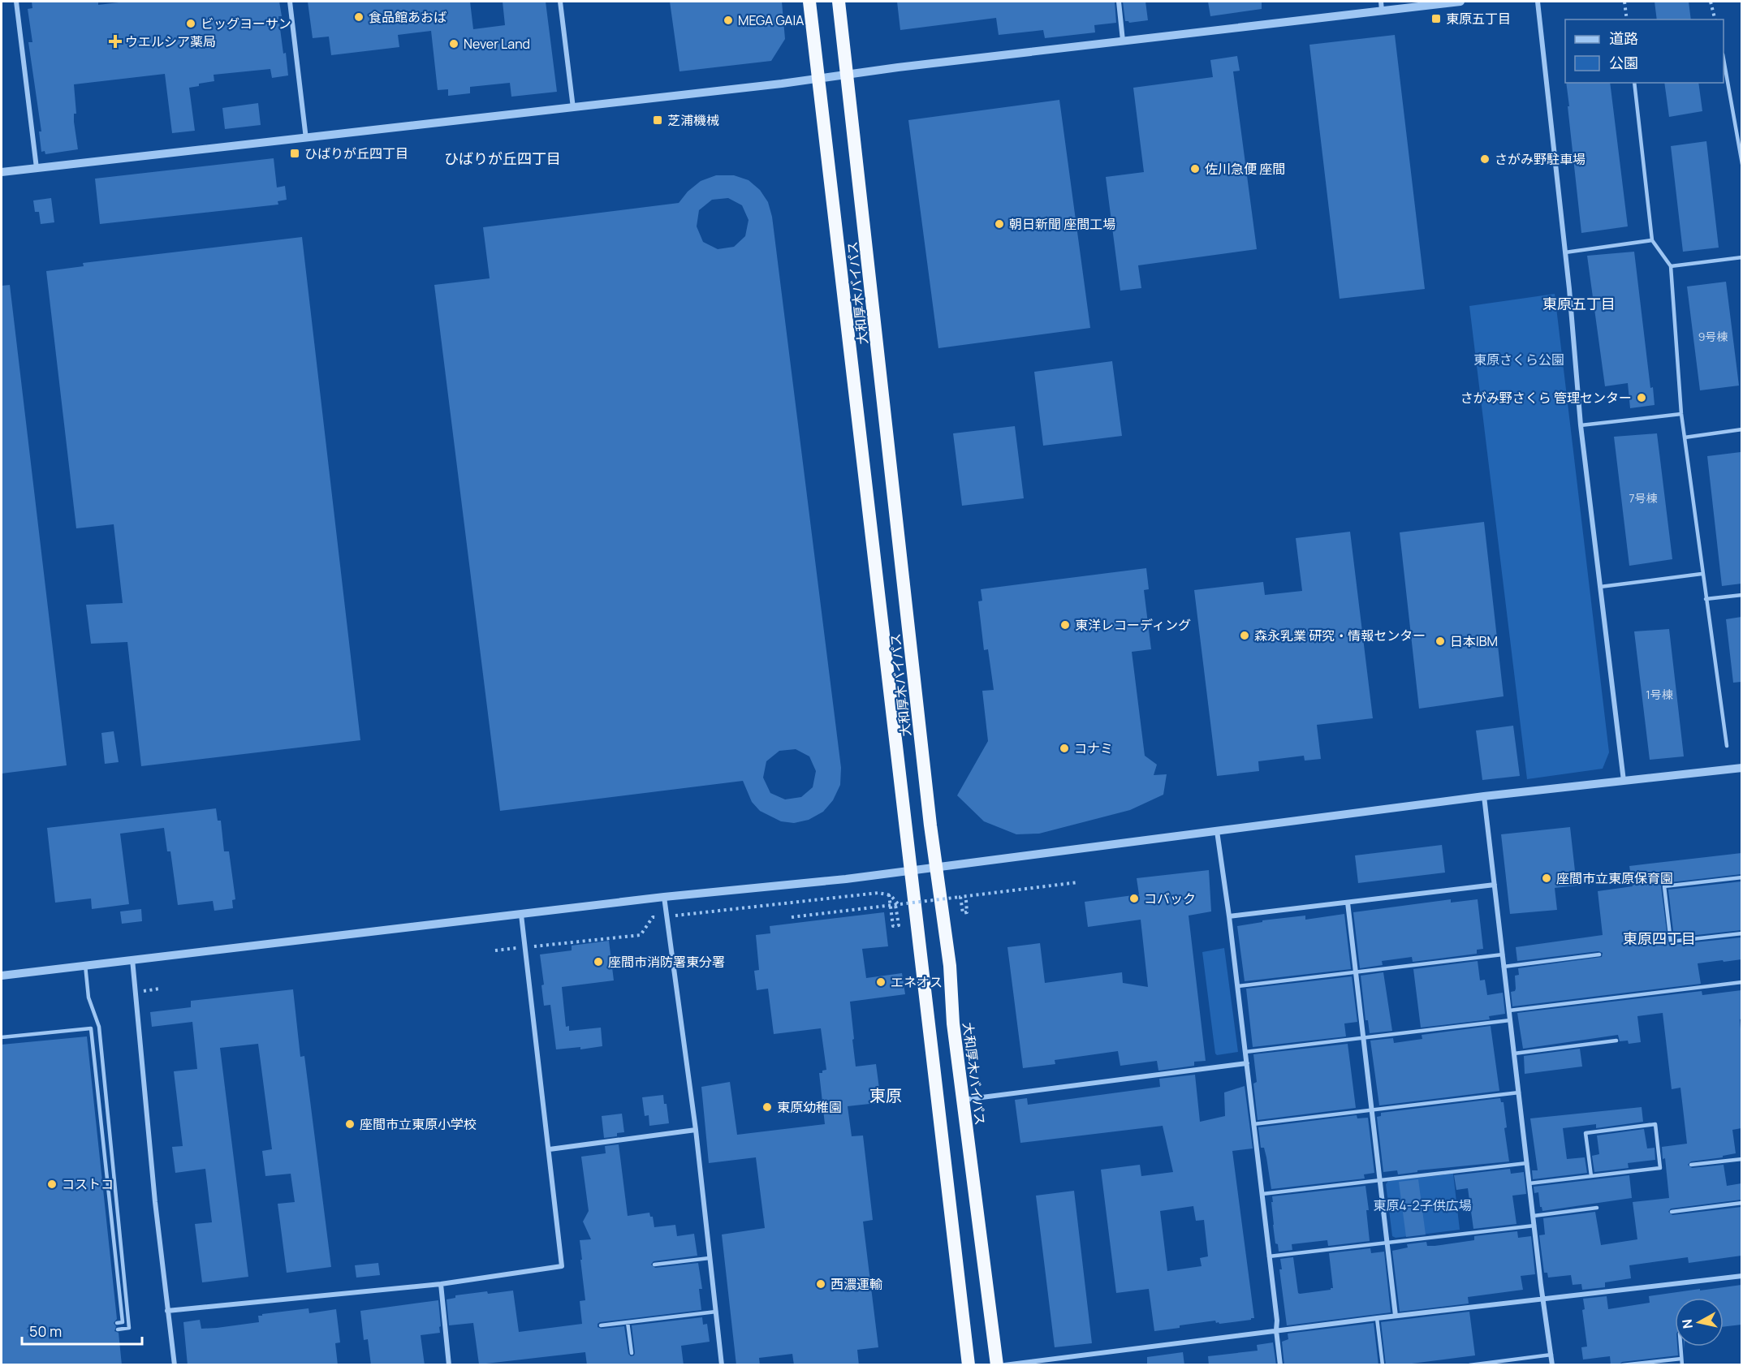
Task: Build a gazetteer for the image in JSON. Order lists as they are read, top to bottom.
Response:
{
  "streets": {
    "highway": ["大和厚木バイパス"]
  },
  "districts": [
    "ひばりが丘四丁目",
    "東原五丁目",
    "東原四丁目",
    "東原"
  ],
  "parks": ["東原さくら公園", "東原4-2子供広場"],
  "places": {
    "other": [
      "食品館あおば",
      "MEGA GAIA",
      "ビッグヨーサン",
      "Never Land",
      "さがみ野駐車場",
      "佐川急便 座間",
      "朝日新聞 座間工場",
      "さがみ野さくら 管理センター",
      "東洋レコーディング",
      "森永乳業 研究・情報センター",
      "日本IBM",
      "コナミ",
      "座間市立東原保育園",
      "コバック",
      "座間市消防署東分署",
      "エネオス",
      "東原幼稚園",
      "座間市立東原小学校",
      "コストコ",
      "西濃運輸"
    ],
    "transit": ["東原五丁目", "芝浦機械", "ひばりが丘四丁目"],
    "health": ["ウエルシア薬局"]
  },
  "house_numbers": ["9号棟", "7号棟", "1号棟"],
  "legend": ["道路", "公園"],
  "scale_bar": "50 m",
  "north": "left"
}
